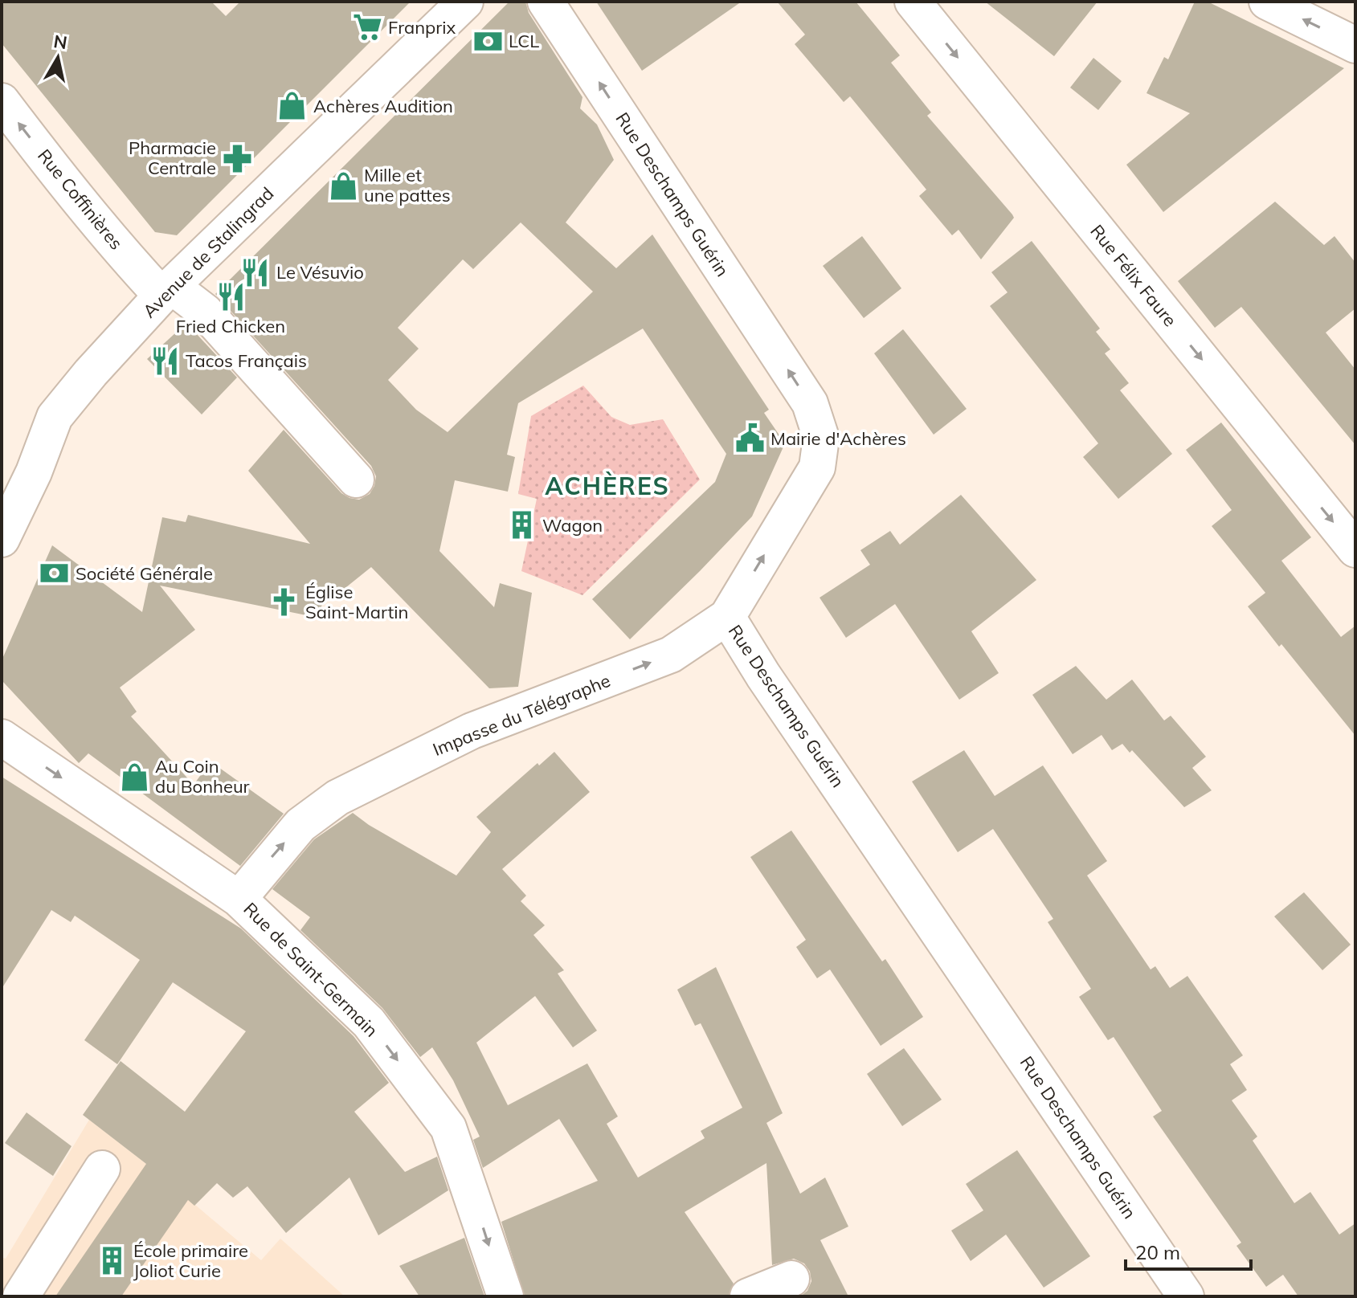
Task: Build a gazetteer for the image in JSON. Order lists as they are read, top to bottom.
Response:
{
  "streets": {
    "street": [
      "Rue Deschamps Guérin",
      "Rue Coffinières",
      "Avenue de Stalingrad",
      "Rue Félix Faure",
      "Impasse du Télégraphe",
      "Rue de Saint-Germain"
    ]
  },
  "crossings": [
    ["Rue Deschamps Guérin", "Impasse du Télégraphe"],
    ["Rue Coffinières", "Avenue de Stalingrad"],
    ["Impasse du Télégraphe", "Rue de Saint-Germain"]
  ],
  "one_way": [
    "Rue Deschamps Guérin",
    "Rue Coffinières",
    "Rue Félix Faure",
    "Impasse du Télégraphe",
    "Rue de Saint-Germain"
  ],
  "districts": ["ACHÈRES"],
  "places": {
    "supermarket": ["Franprix"],
    "bank": ["LCL", "Société Générale"],
    "shop": ["Achères Audition", "Mille et une pattes", "Au Coin du Bonheur"],
    "pharmacy": ["Pharmacie Centrale"],
    "restaurant": ["Le Vésuvio", "Fried Chicken", "Tacos Français"],
    "public building": ["Mairie d'Achères"],
    "building": ["Wagon", "École primaire Joliot Curie"],
    "church": ["Église Saint-Martin"]
  },
  "scale_bar": "20 m",
  "north": "top"
}
